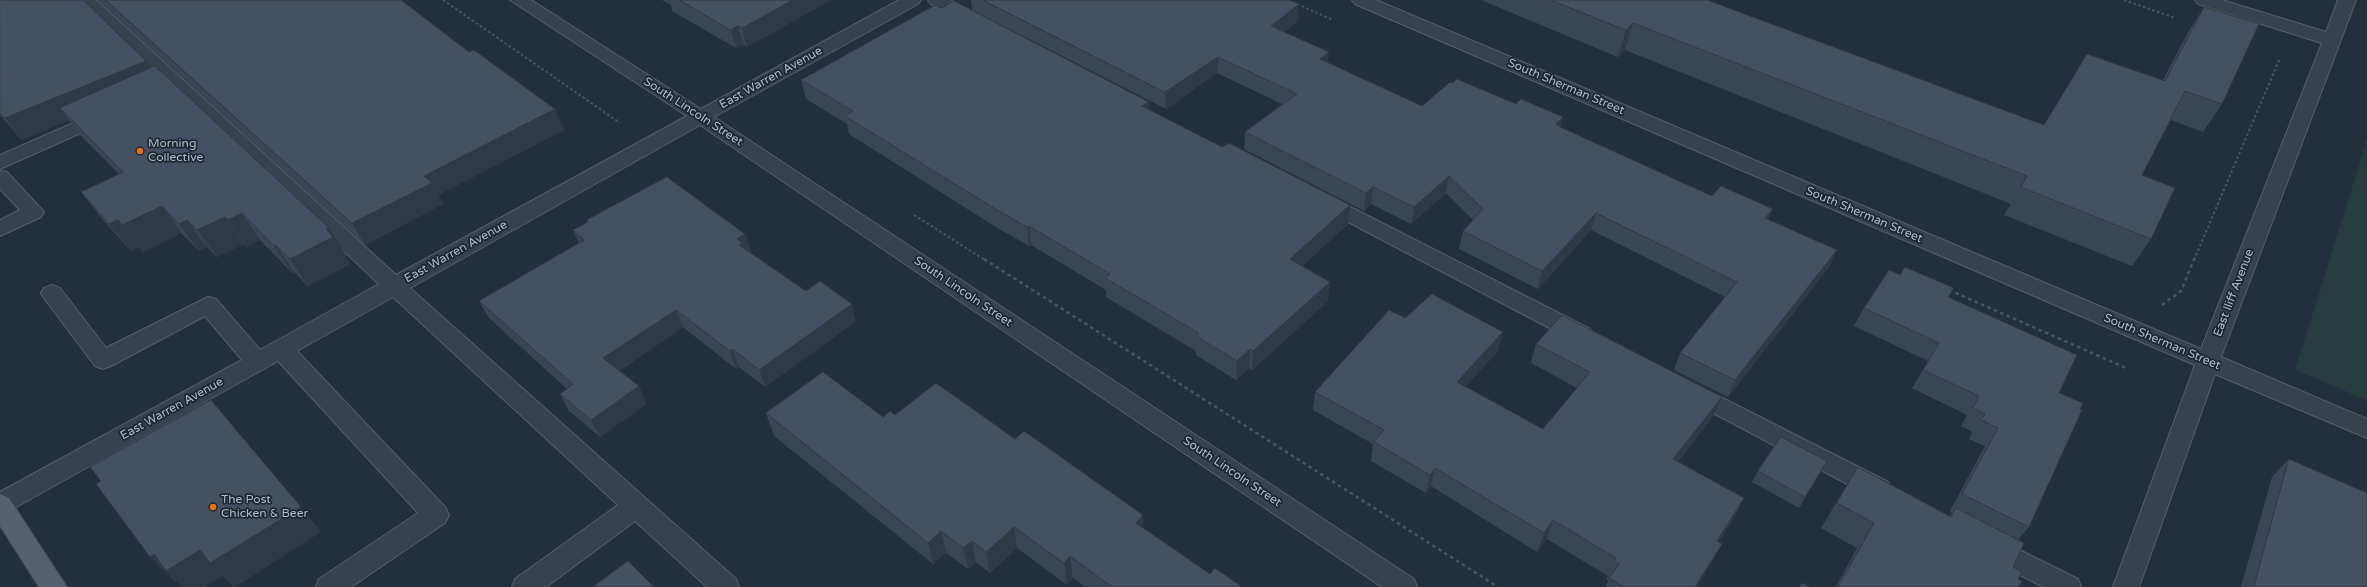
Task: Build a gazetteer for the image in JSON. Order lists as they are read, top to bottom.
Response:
{
  "streets": {
    "street": [
      "East Warren Avenue",
      "South Sherman Street",
      "South Lincoln Street",
      "East Iliff Avenue"
    ]
  },
  "crossings": [
    ["East Warren Avenue", "South Lincoln Street"],
    ["South Sherman Street", "East Iliff Avenue"]
  ],
  "places": ["Morning Collective", "The Post Chicken & Beer"]
}
